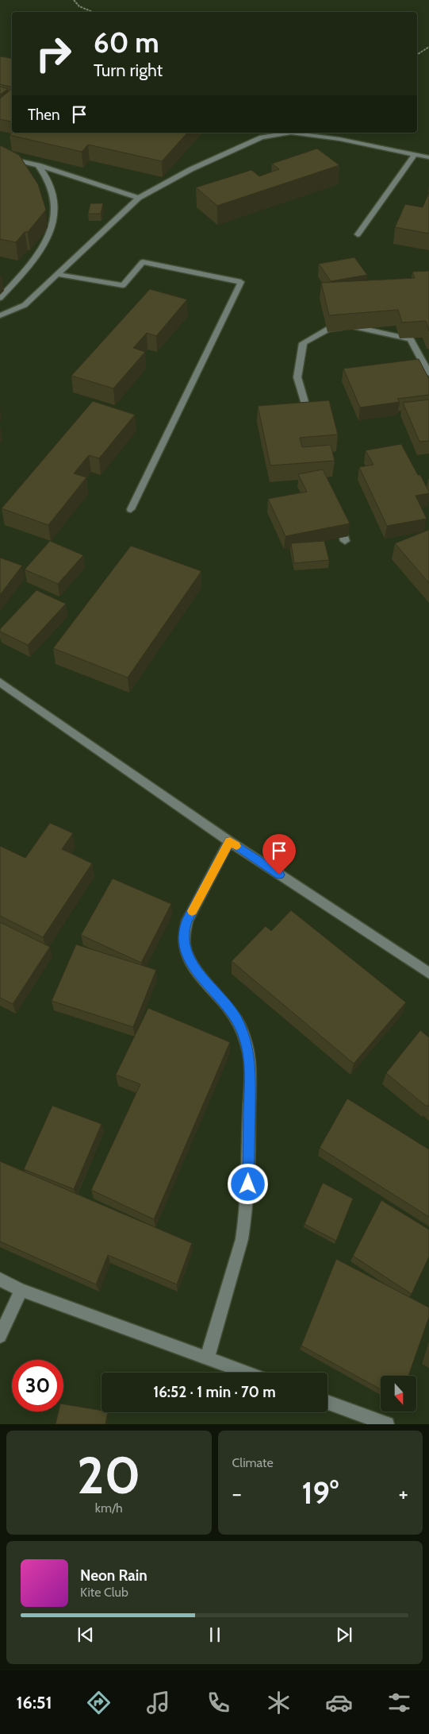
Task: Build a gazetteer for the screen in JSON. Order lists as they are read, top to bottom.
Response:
{
  "north": "bottom",
  "page": {
    "turn": ["60 m", "Turn right"],
    "then": "Then",
    "limit": "30",
    "trip": "16:52 · 1 min · 70 m",
    "tile": [
      ["20", "km/h"],
      "Climate"
    ],
    "heat": ["−", "19°", "+"],
    "song": ["Neon Rain", "Kite Club"],
    "tabs": "16:51"
  }
}
